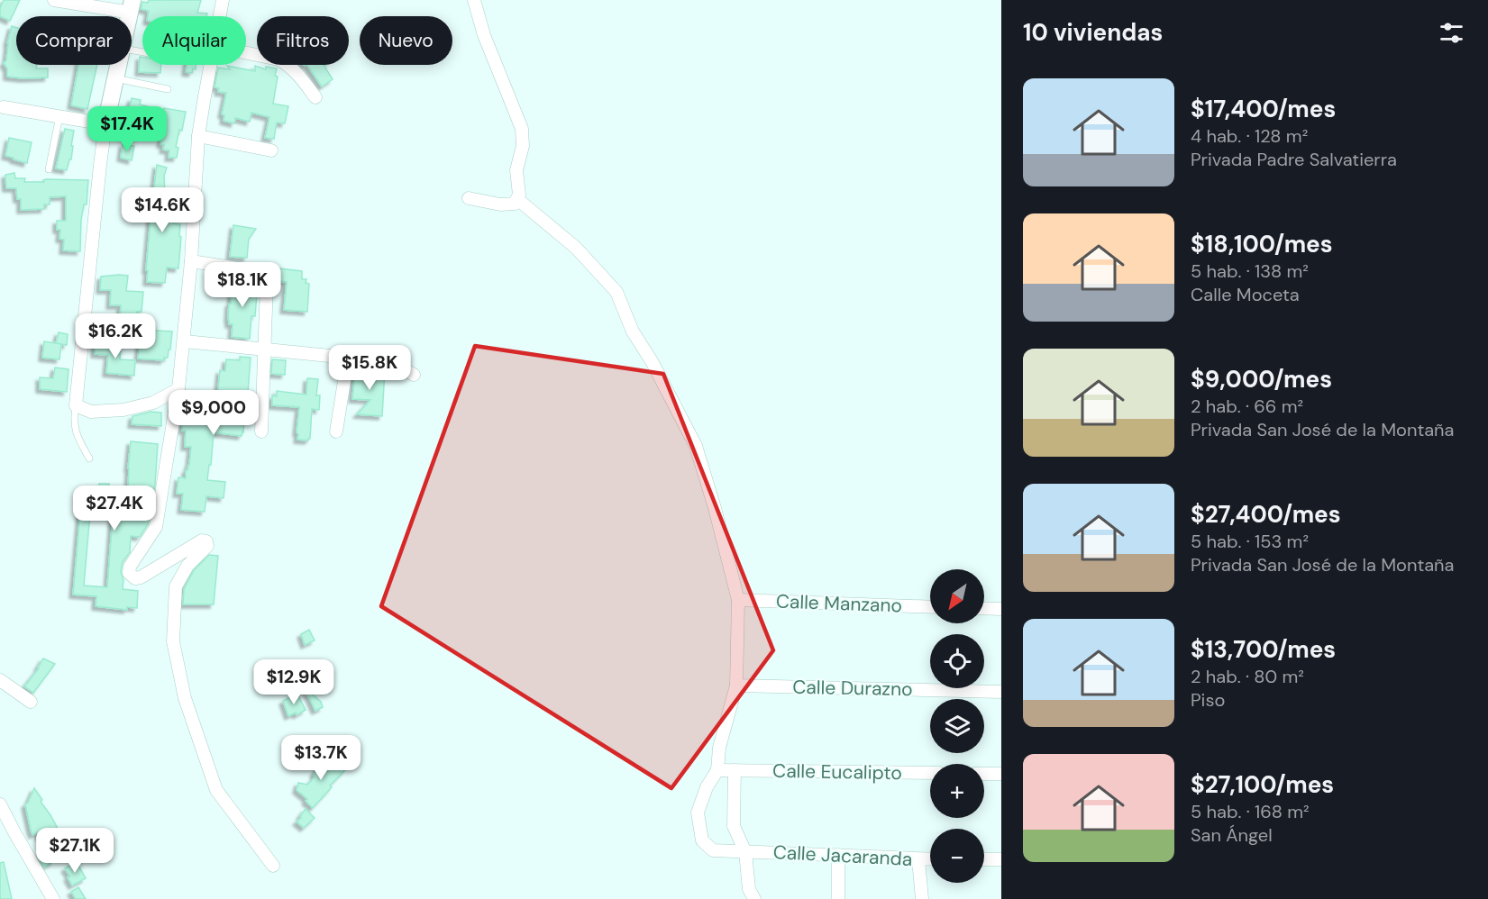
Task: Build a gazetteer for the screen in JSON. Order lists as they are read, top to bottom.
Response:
{
  "streets": {
    "street": [
      "Calle Manzano",
      "Calle Durazno",
      "Calle Eucalipto",
      "Calle Jacaranda"
    ]
  },
  "crossings": [
    ["Calle Eucalipto", "Calle Jacaranda"]
  ],
  "north": "bottom left",
  "page": {
    "heading": "10 viviendas",
    "chip": [
      "Comprar",
      "Alquilar",
      "Filtros",
      "Nuevo"
    ],
    "list": [
      {
        "name": "$17,400/mes",
        "note": "4 hab. · 128 m² · Privada Padre Salvatierra"
      },
      {
        "name": "$18,100/mes",
        "note": "5 hab. · 138 m² · Calle Moceta"
      },
      {
        "name": "$9,000/mes",
        "note": "2 hab. · 66 m² · Privada San José de la Montaña"
      },
      {
        "name": "$27,400/mes",
        "note": "5 hab. · 153 m² · Privada San José de la Montaña"
      },
      {
        "name": "$13,700/mes",
        "note": "2 hab. · 80 m² · Piso"
      },
      {
        "name": "$27,100/mes",
        "note": "5 hab. · 168 m² · San Ángel"
      }
    ],
    "price": [
      "$17.4K",
      "$14.6K",
      "$18.1K",
      "$16.2K",
      "$15.8K",
      "$9,000",
      "$27.4K",
      "$12.9K",
      "$13.7K",
      "$27.1K"
    ],
    "map_buttons": ["+", "−"]
  }
}
